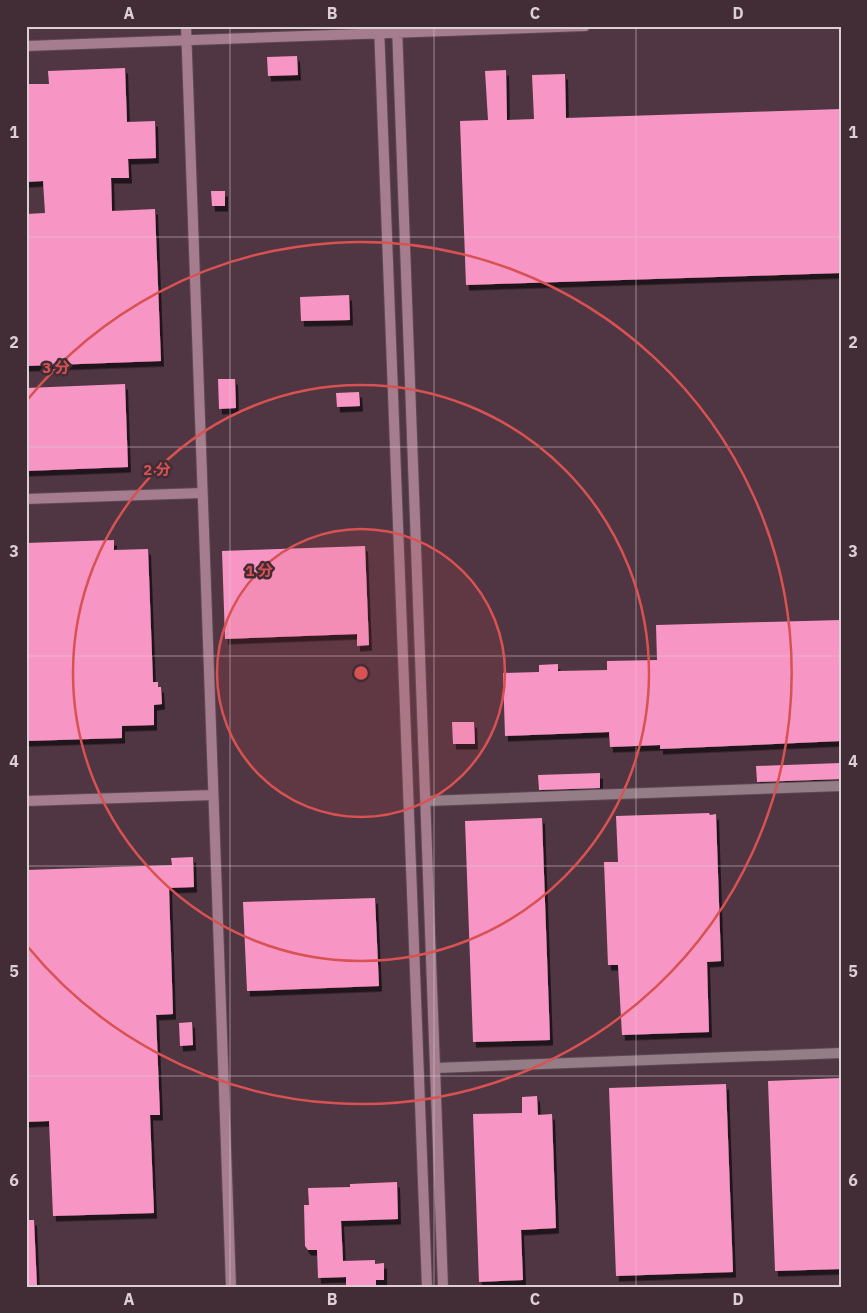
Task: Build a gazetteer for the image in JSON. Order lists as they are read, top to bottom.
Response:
{
  "grid": {
    "columns": [
      "A",
      "B",
      "C",
      "D"
    ],
    "rows": [
      "1",
      "2",
      "3",
      "4",
      "5",
      "6"
    ]
  },
  "rings": ["3 分", "2 分", "1 分"]
}
